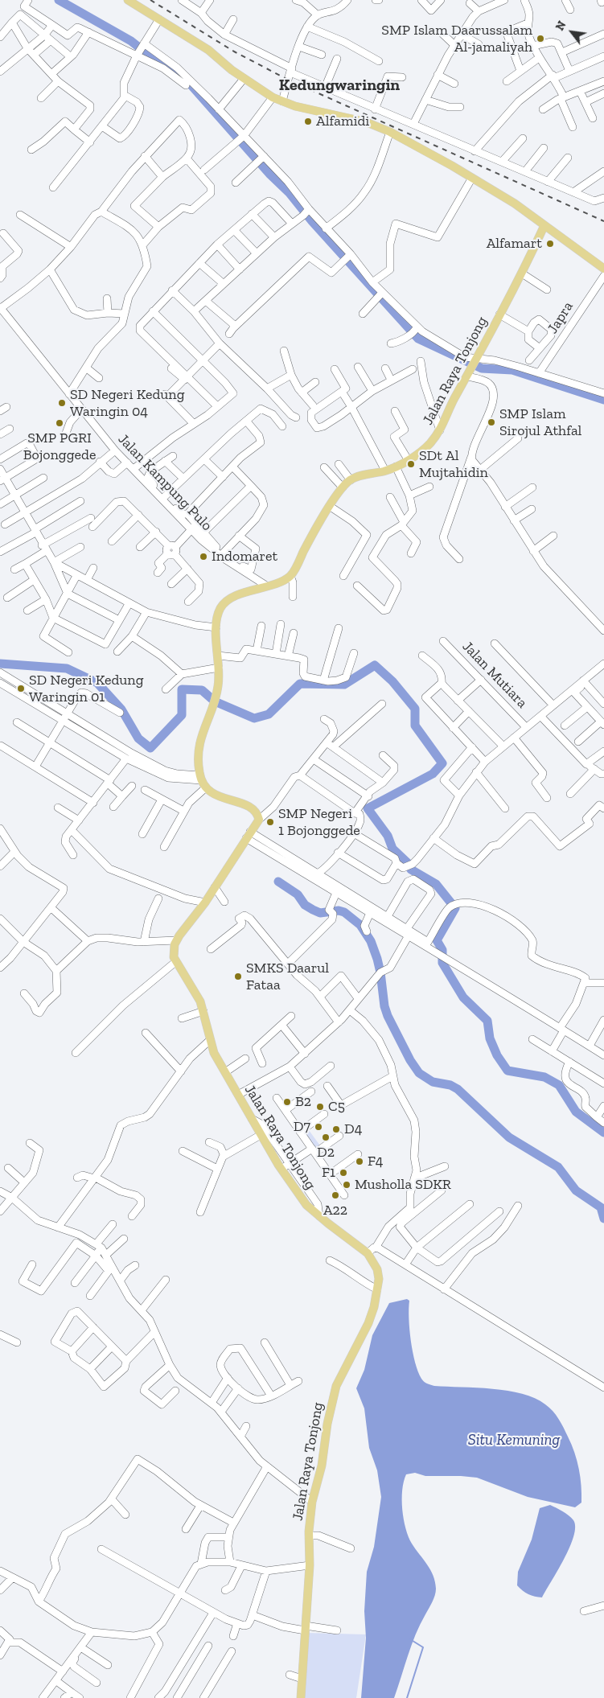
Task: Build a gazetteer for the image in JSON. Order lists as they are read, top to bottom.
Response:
{
  "streets": {
    "main road": ["Jalan Raya Tonjong"],
    "street": ["Japra", "Jalan Kampung Pulo", "Jalan Mutiara"]
  },
  "districts": ["Kedungwaringin"],
  "water": ["Situ Kemuning"],
  "places": [
    "SMP Islam Daarussalam Al-jamaliyah",
    "Alfamidi",
    "Alfamart",
    "SD Negeri Kedung Waringin 04",
    "SMP Islam Sirojul Athfal",
    "SMP PGRI Bojonggede",
    "SDt Al Mujtahidin",
    "Indomaret",
    "SD Negeri Kedung Waringin 01",
    "SMP Negeri 1 Bojonggede",
    "SMKS Daarul Fataa",
    "B2",
    "C5",
    "D7",
    "D4",
    "D2",
    "F4",
    "F1",
    "Musholla SDKR",
    "A22"
  ],
  "north": "top left"
}
